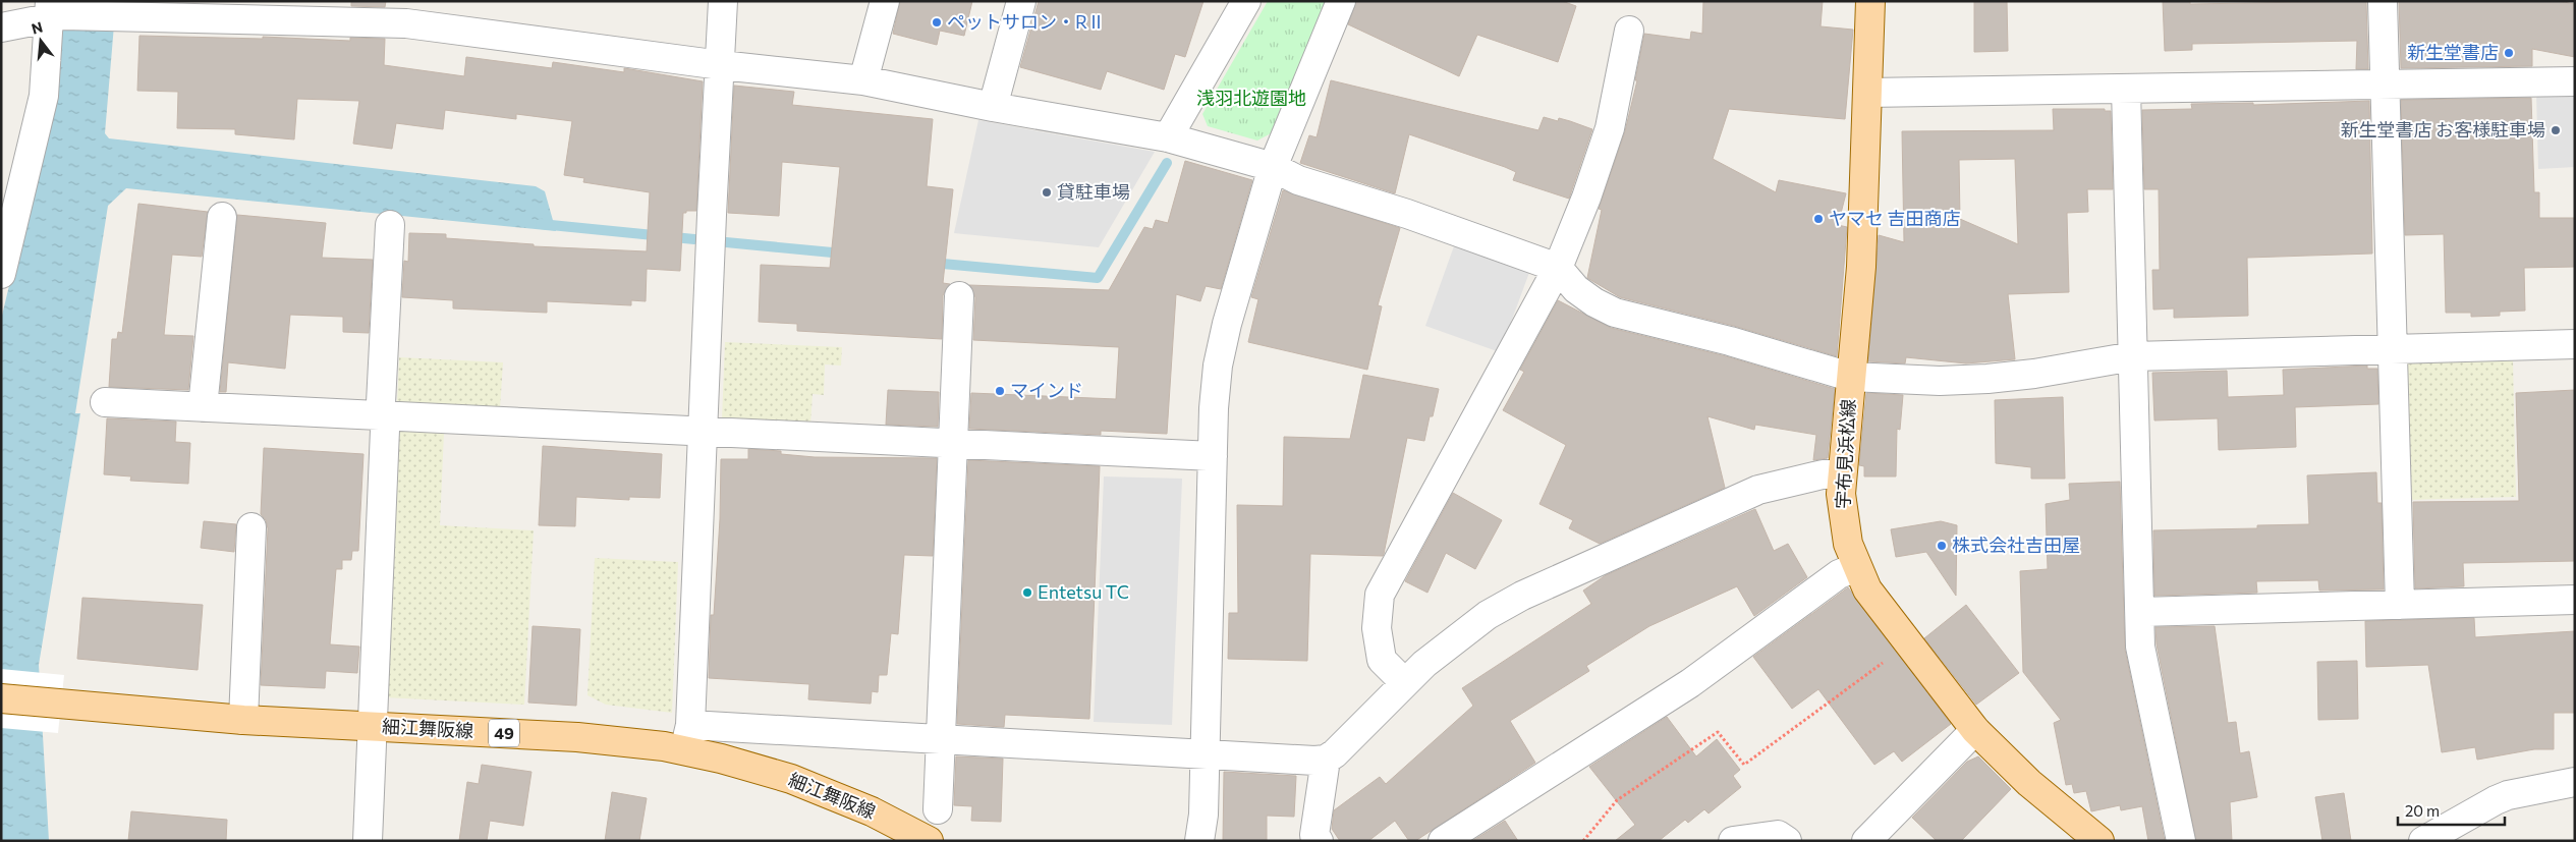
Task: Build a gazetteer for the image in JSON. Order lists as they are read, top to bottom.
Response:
{
  "streets": {
    "main road": ["宇布見浜松線", "細江舞阪線", "49"]
  },
  "parks": ["浅羽北遊園地"],
  "places": [
    "ペットサロン・R II",
    "新生堂書店",
    "新生堂書店 お客様駐車場",
    "貸駐車場",
    "ヤマセ 吉田商店",
    "マインド",
    "株式会社吉田屋",
    "Entetsu TC"
  ],
  "scale_bar": "20 m",
  "north": "top"
}
